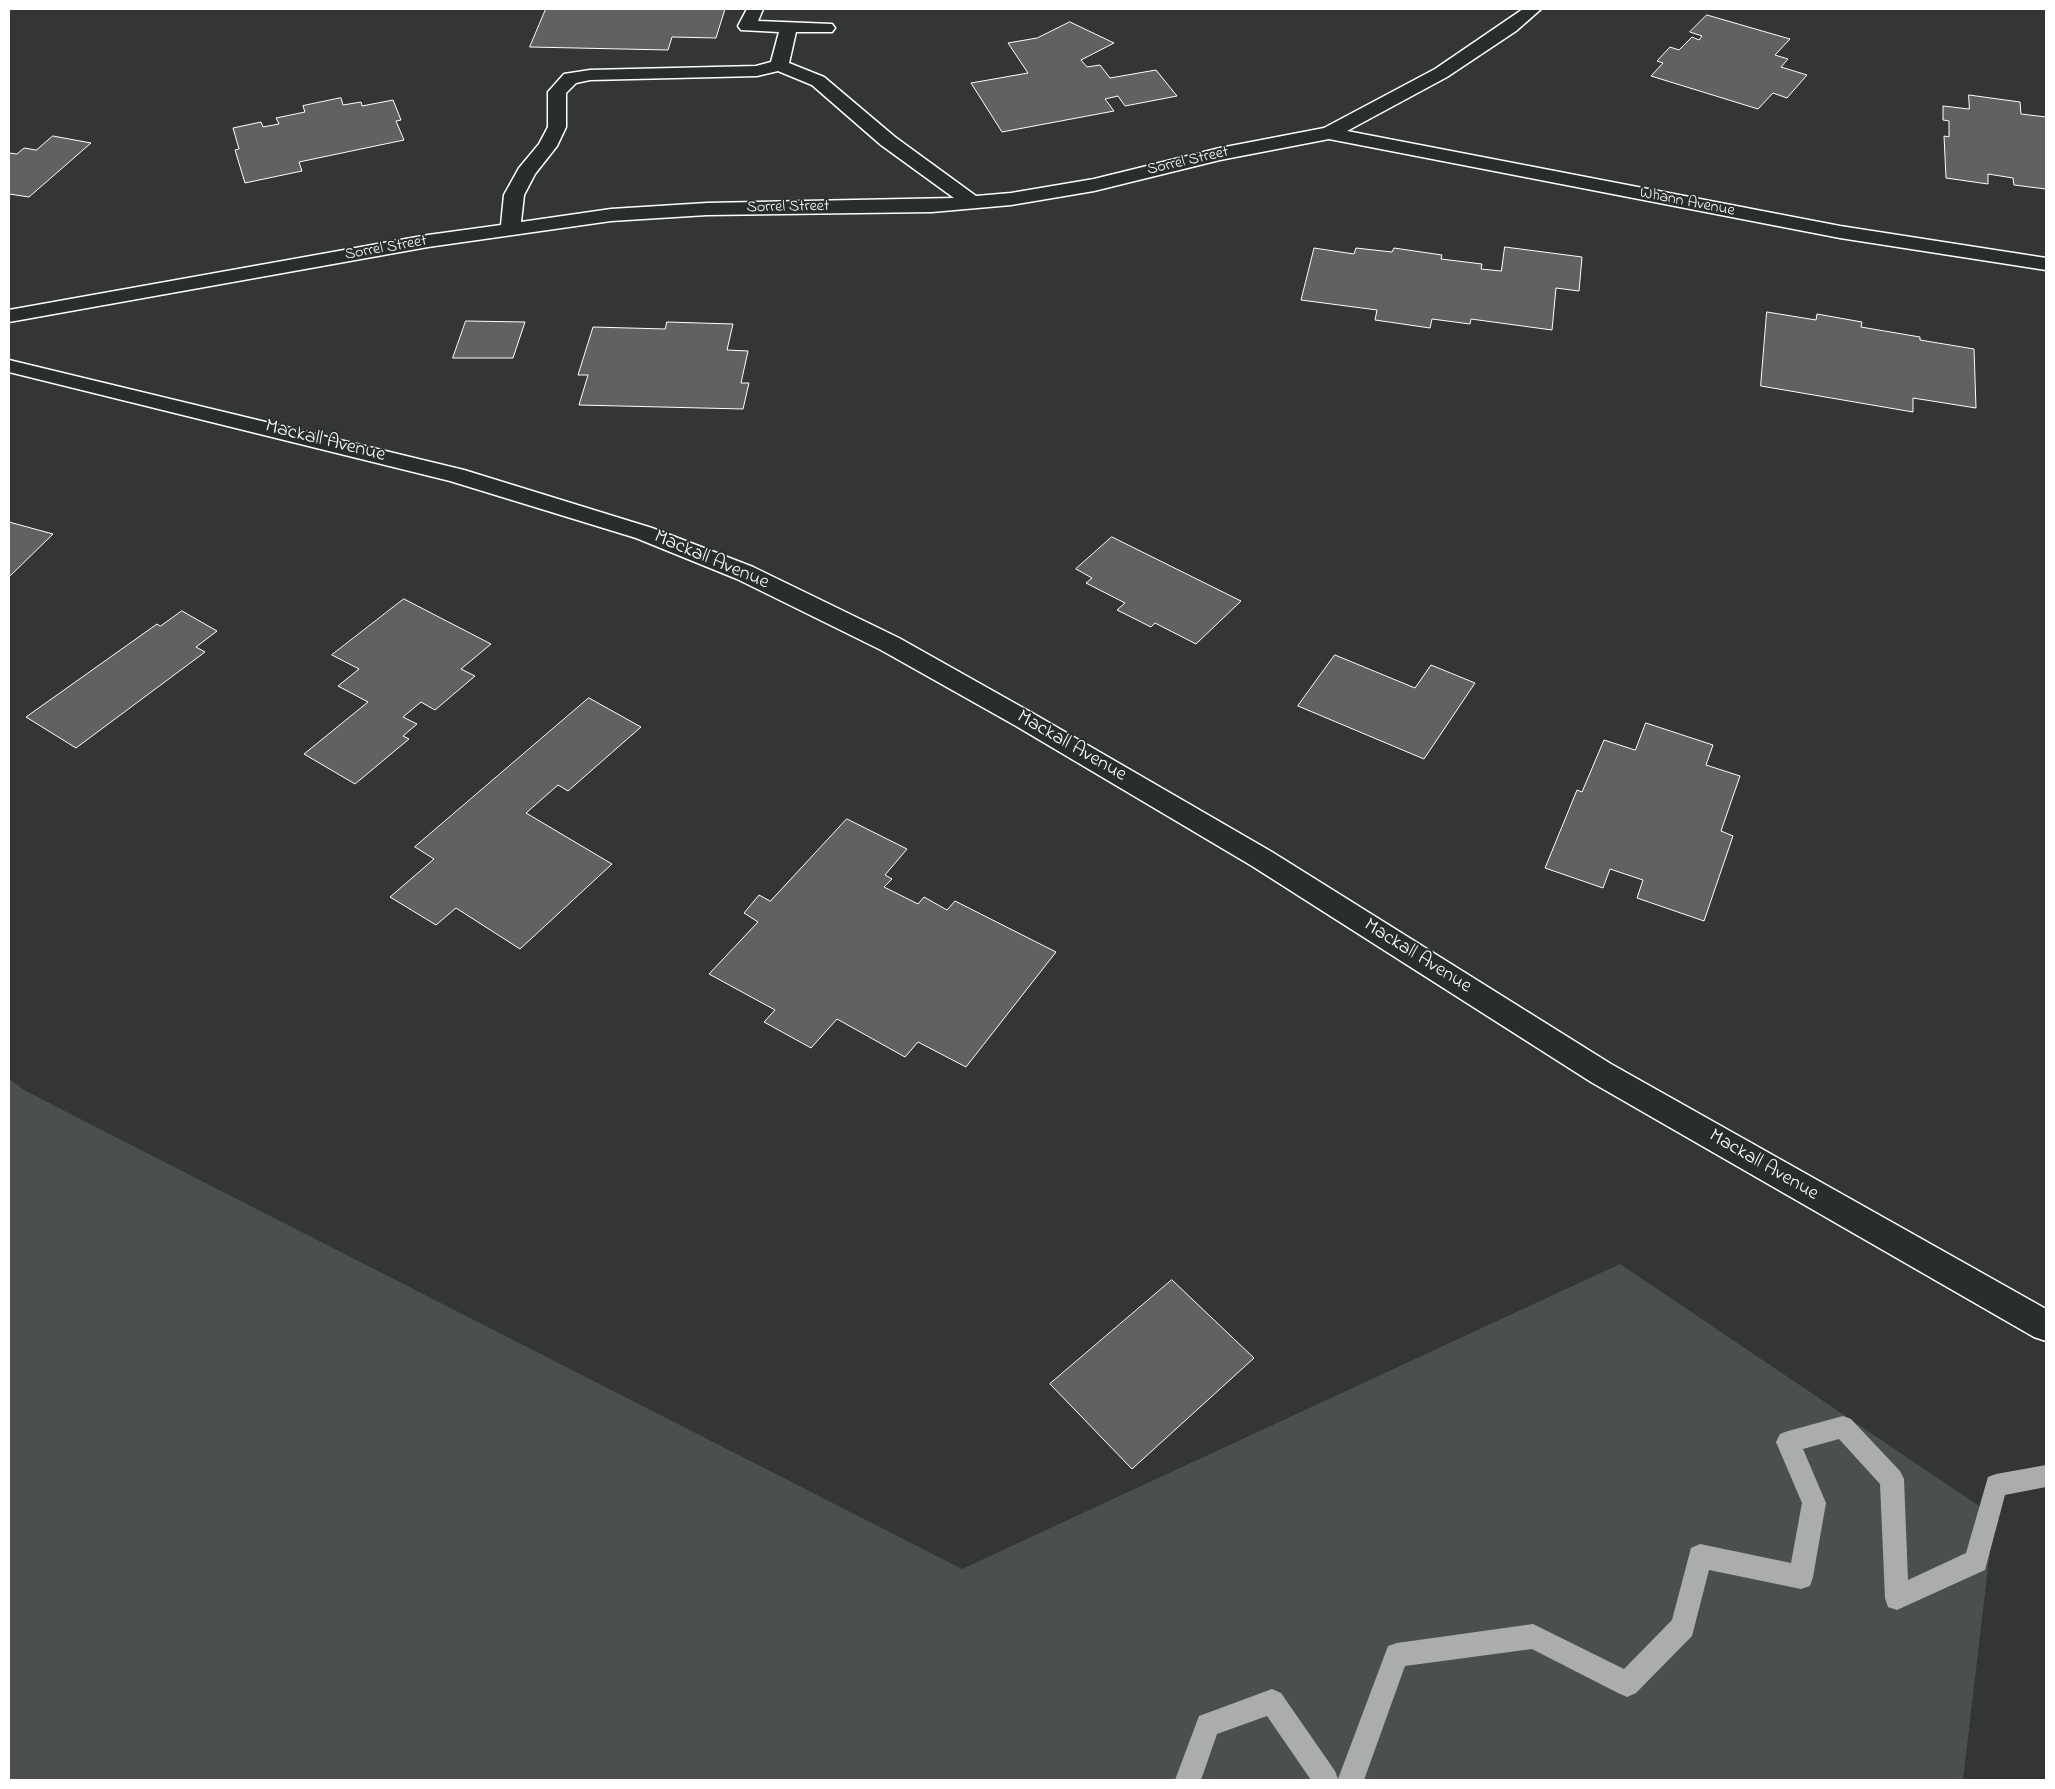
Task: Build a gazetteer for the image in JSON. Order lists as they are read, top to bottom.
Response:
{
  "streets": {
    "street": ["Sorrel Street", "Whann Avenue", "Mackall Avenue"]
  },
  "crossings": [
    ["Sorrel Street", "Whann Avenue"]
  ]
}
